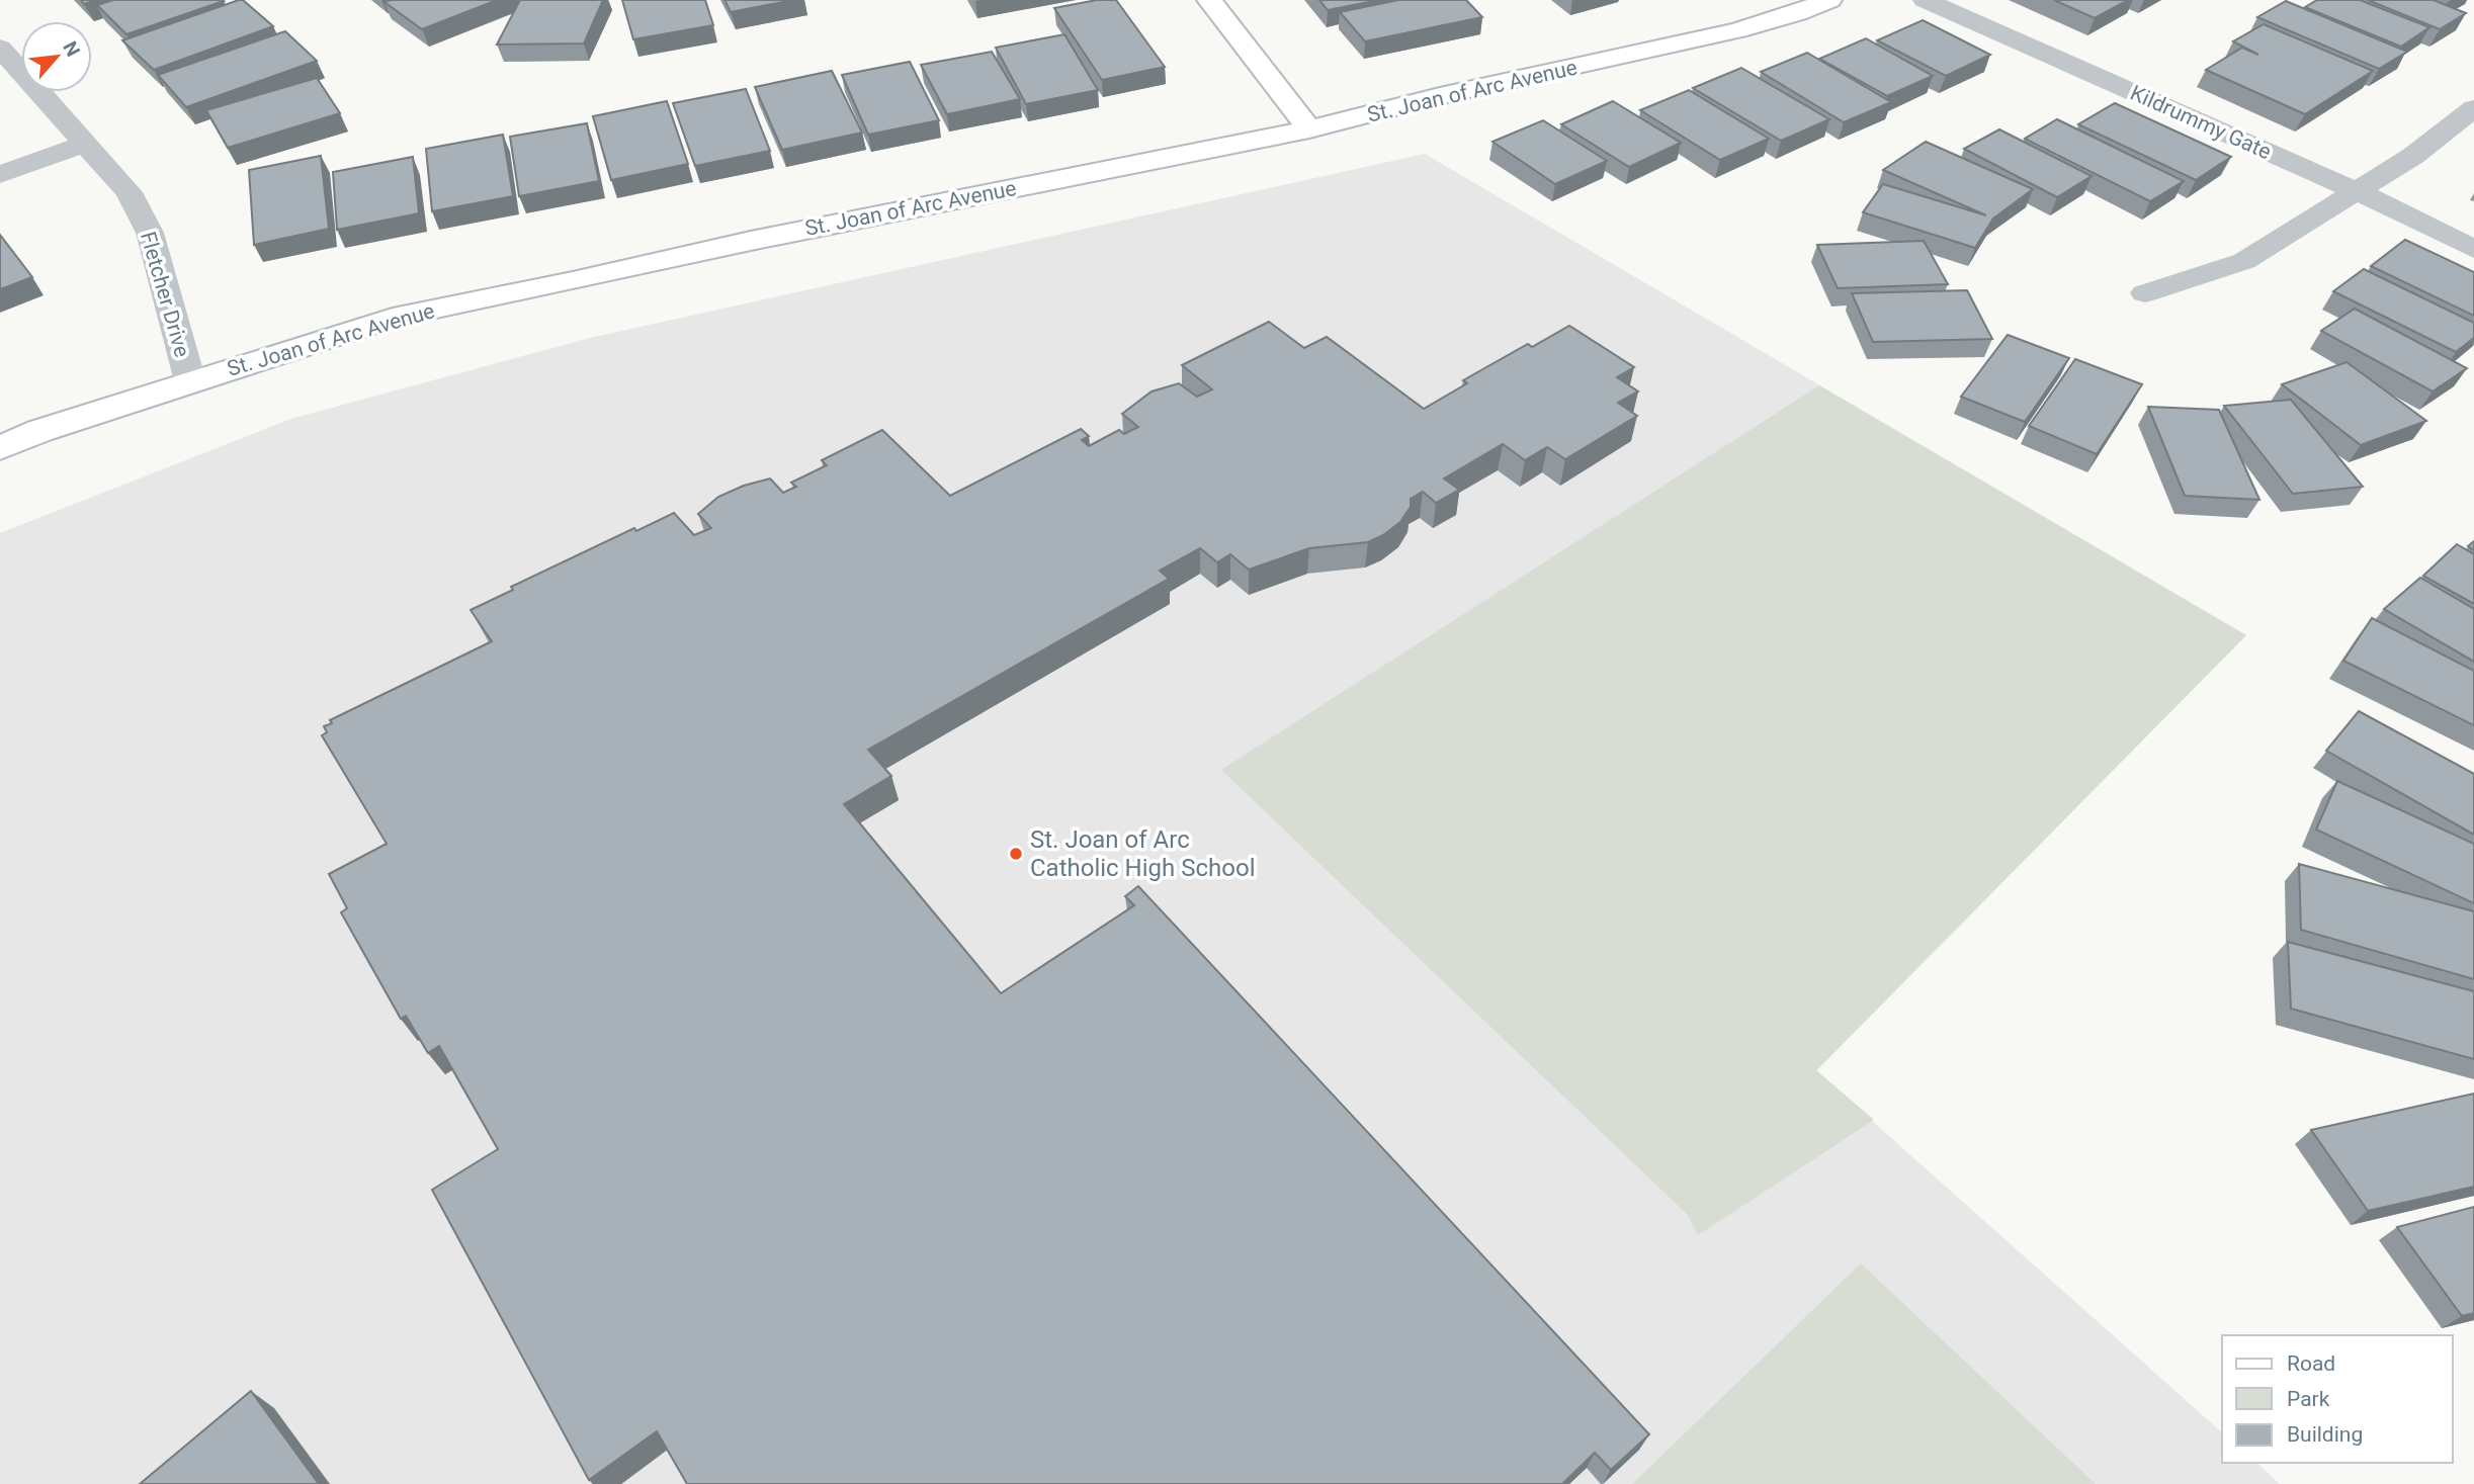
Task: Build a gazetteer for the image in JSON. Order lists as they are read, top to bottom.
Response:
{
  "streets": {
    "street": ["St. Joan of Arc Avenue", "Kildrummy Gate", "Fletcher Drive"]
  },
  "crossings": [
    ["St. Joan of Arc Avenue", "Fletcher Drive"]
  ],
  "places": ["St. Joan of Arc Catholic High School"],
  "legend": ["Road", "Park", "Building"],
  "north": "top right"
}
